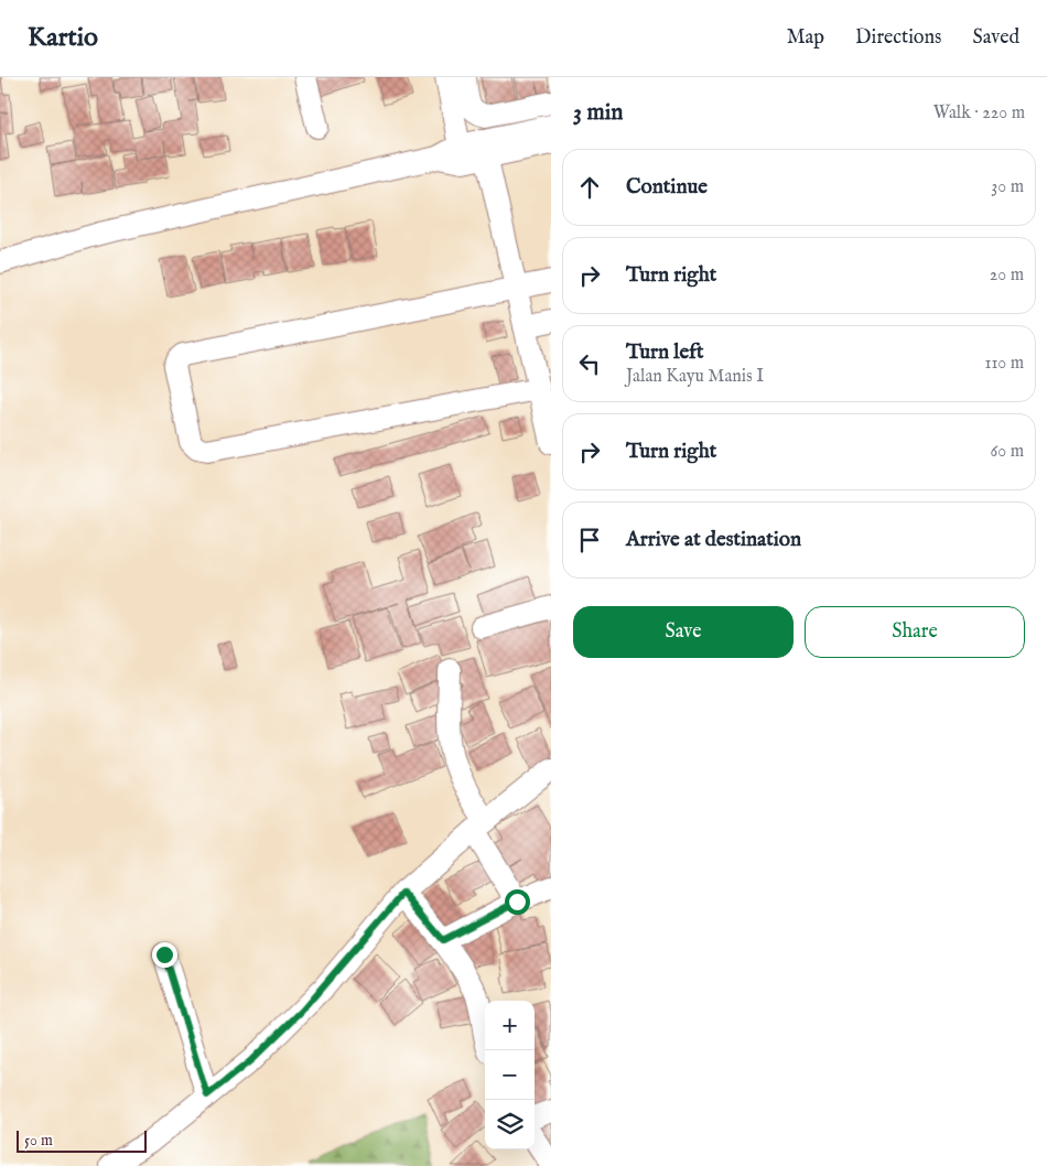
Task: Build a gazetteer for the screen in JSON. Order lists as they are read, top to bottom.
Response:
{
  "scale_bar": "50 m",
  "page": {
    "header": "Kartio",
    "nav": ["Map", "Directions", "Saved"],
    "heading": ["3 min", "Walk · 220 m"],
    "list": [
      ["Continue", "30 m"],
      ["Turn right", "20 m"],
      ["Turn left", "Jalan Kayu Manis I", "110 m"],
      ["Turn right", "60 m"],
      "Arrive at destination"
    ],
    "buttons": ["Save", "Share"],
    "map_buttons": ["+", "−"],
    "scale": "50 m"
  }
}
